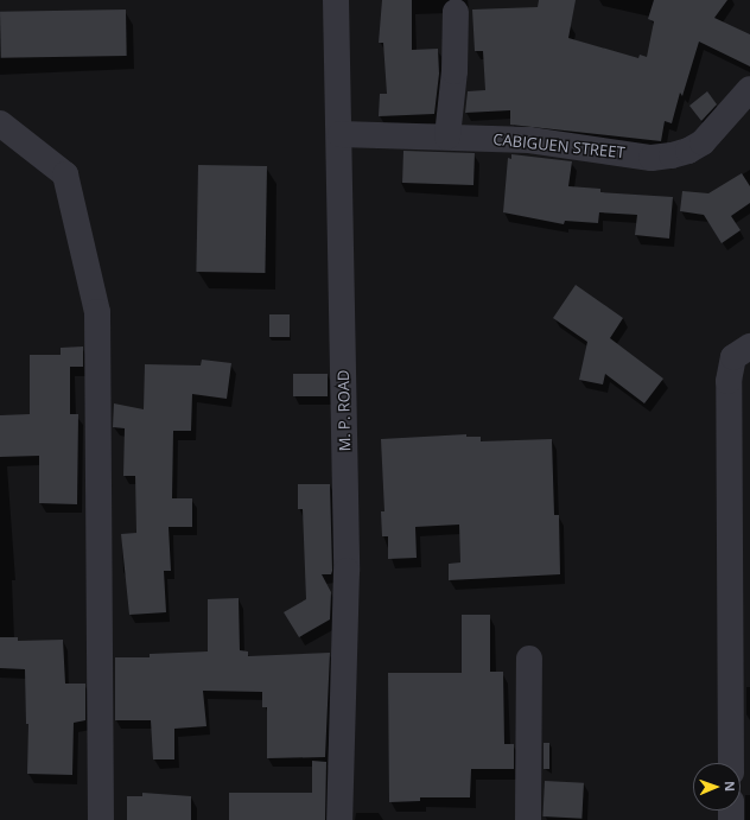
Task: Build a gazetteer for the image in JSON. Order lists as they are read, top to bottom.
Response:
{
  "streets": {
    "street": ["CABIGUEN STREET", "M. P. ROAD"]
  },
  "crossings": [
    ["CABIGUEN STREET", "M. P. ROAD"]
  ],
  "north": "right"
}
